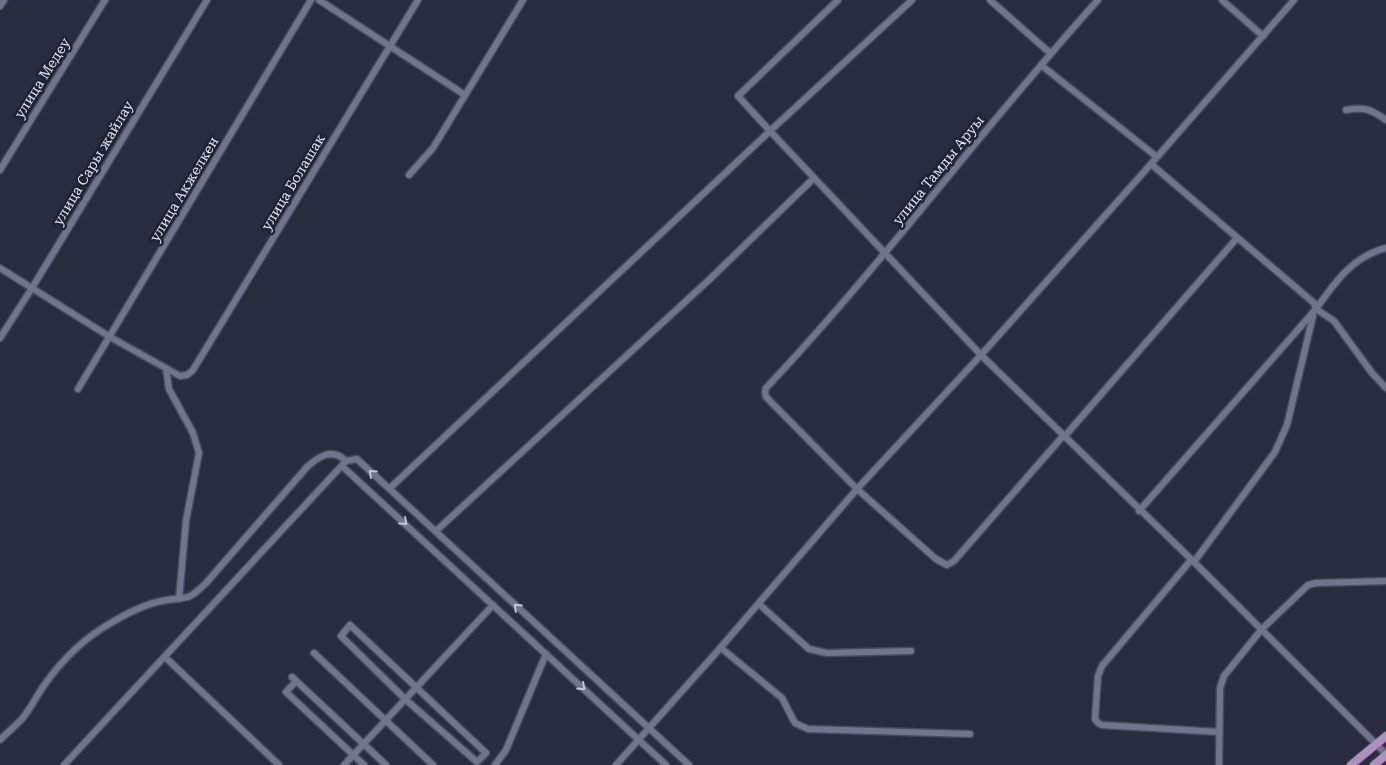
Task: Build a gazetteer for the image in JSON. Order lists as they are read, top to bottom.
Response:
{
  "streets": {
    "street": [
      "улица Медеу",
      "улица Сары жайлау",
      "улица Тамды Аруы",
      "улица Болашак",
      "улица Акжелкен"
    ]
  }
}
